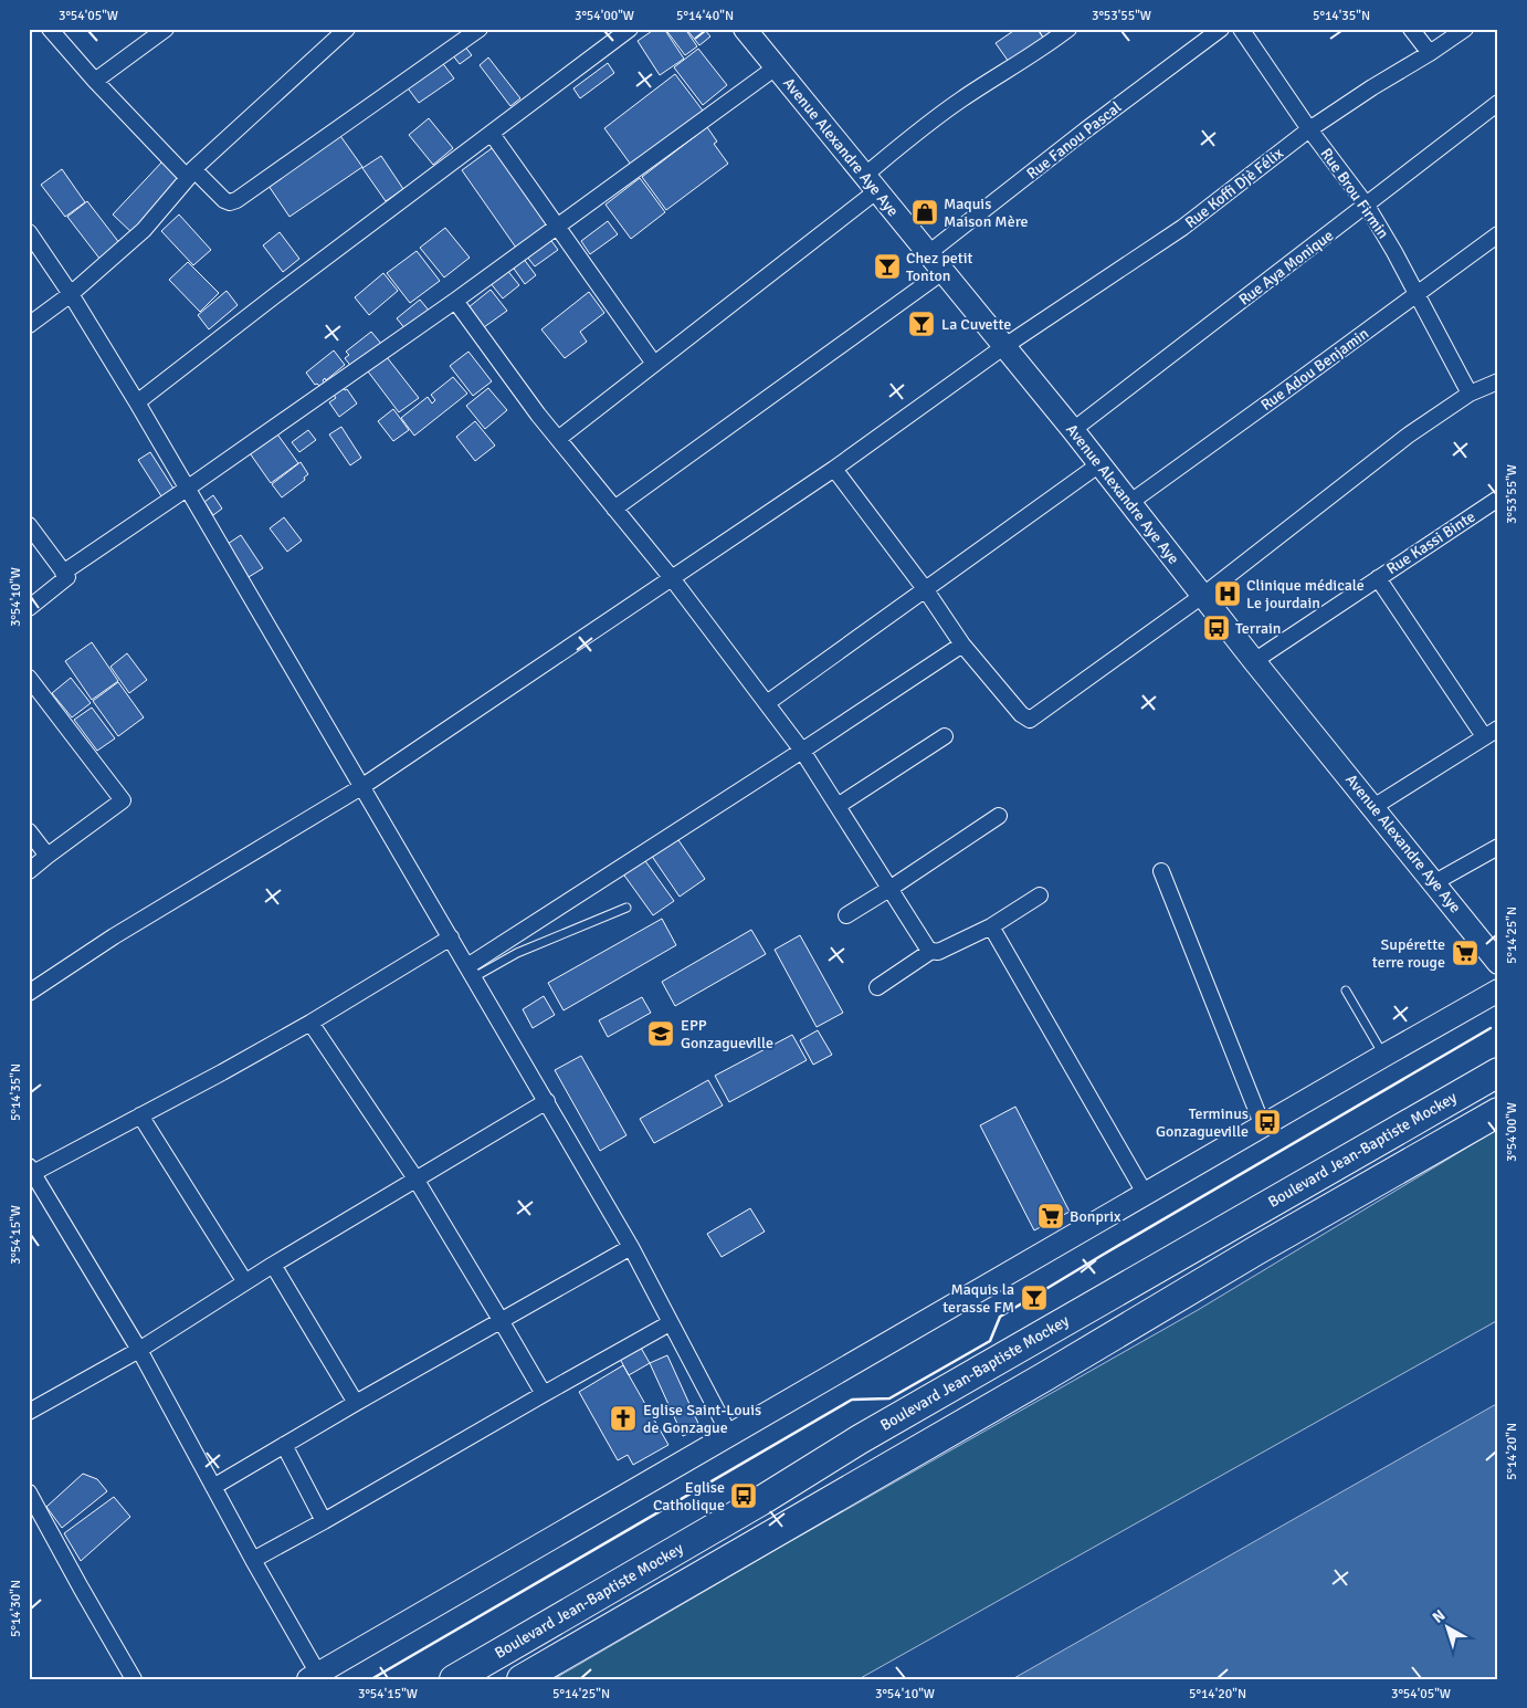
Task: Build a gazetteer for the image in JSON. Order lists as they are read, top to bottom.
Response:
{
  "streets": {
    "highway": ["Boulevard Jean-Baptiste Mockey"],
    "street": [
      "Rue Fanou Pascal",
      "Avenue Alexandre Aye Aye",
      "Rue Koffi Djè Félix",
      "Rue Brou Firmin",
      "Rue Aya Monique",
      "Rue Adou Benjamin",
      "Rue Kassi Binte"
    ]
  },
  "crossings": [
    ["Rue Fanou Pascal", "Avenue Alexandre Aye Aye"],
    ["Avenue Alexandre Aye Aye", "Rue Koffi Djè Félix"],
    ["Avenue Alexandre Aye Aye", "Rue Aya Monique"],
    ["Avenue Alexandre Aye Aye", "Rue Adou Benjamin"],
    ["Avenue Alexandre Aye Aye", "Rue Kassi Binte"],
    ["Rue Koffi Djè Félix", "Rue Brou Firmin"],
    ["Rue Brou Firmin", "Rue Aya Monique"],
    ["Rue Brou Firmin", "Rue Adou Benjamin"]
  ],
  "places": {
    "shop": ["Maquis Maison Mère"],
    "bar": ["Chez petit Tonton", "La Cuvette", "Maquis la terasse FM"],
    "hospital": ["Clinique médicale Le jourdain"],
    "bus stop": ["Terrain", "Terminus Gonzagueville", "Eglise Catholique"],
    "supermarket": ["Supérette terre rouge", "Bonprix"],
    "school or university": ["EPP Gonzagueville"],
    "church": ["Eglise Saint-Louis de Gonzague"]
  },
  "north": "top left",
  "coordinates": [
    "3°54'05\"W",
    "3°54'00\"W",
    "5°14'40\"N",
    "3°53'55\"W",
    "5°14'35\"N",
    "3°54'10\"W",
    "5°14'25\"N",
    "3°54'15\"W",
    "5°14'20\"N",
    "5°14'30\"N"
  ]
}
